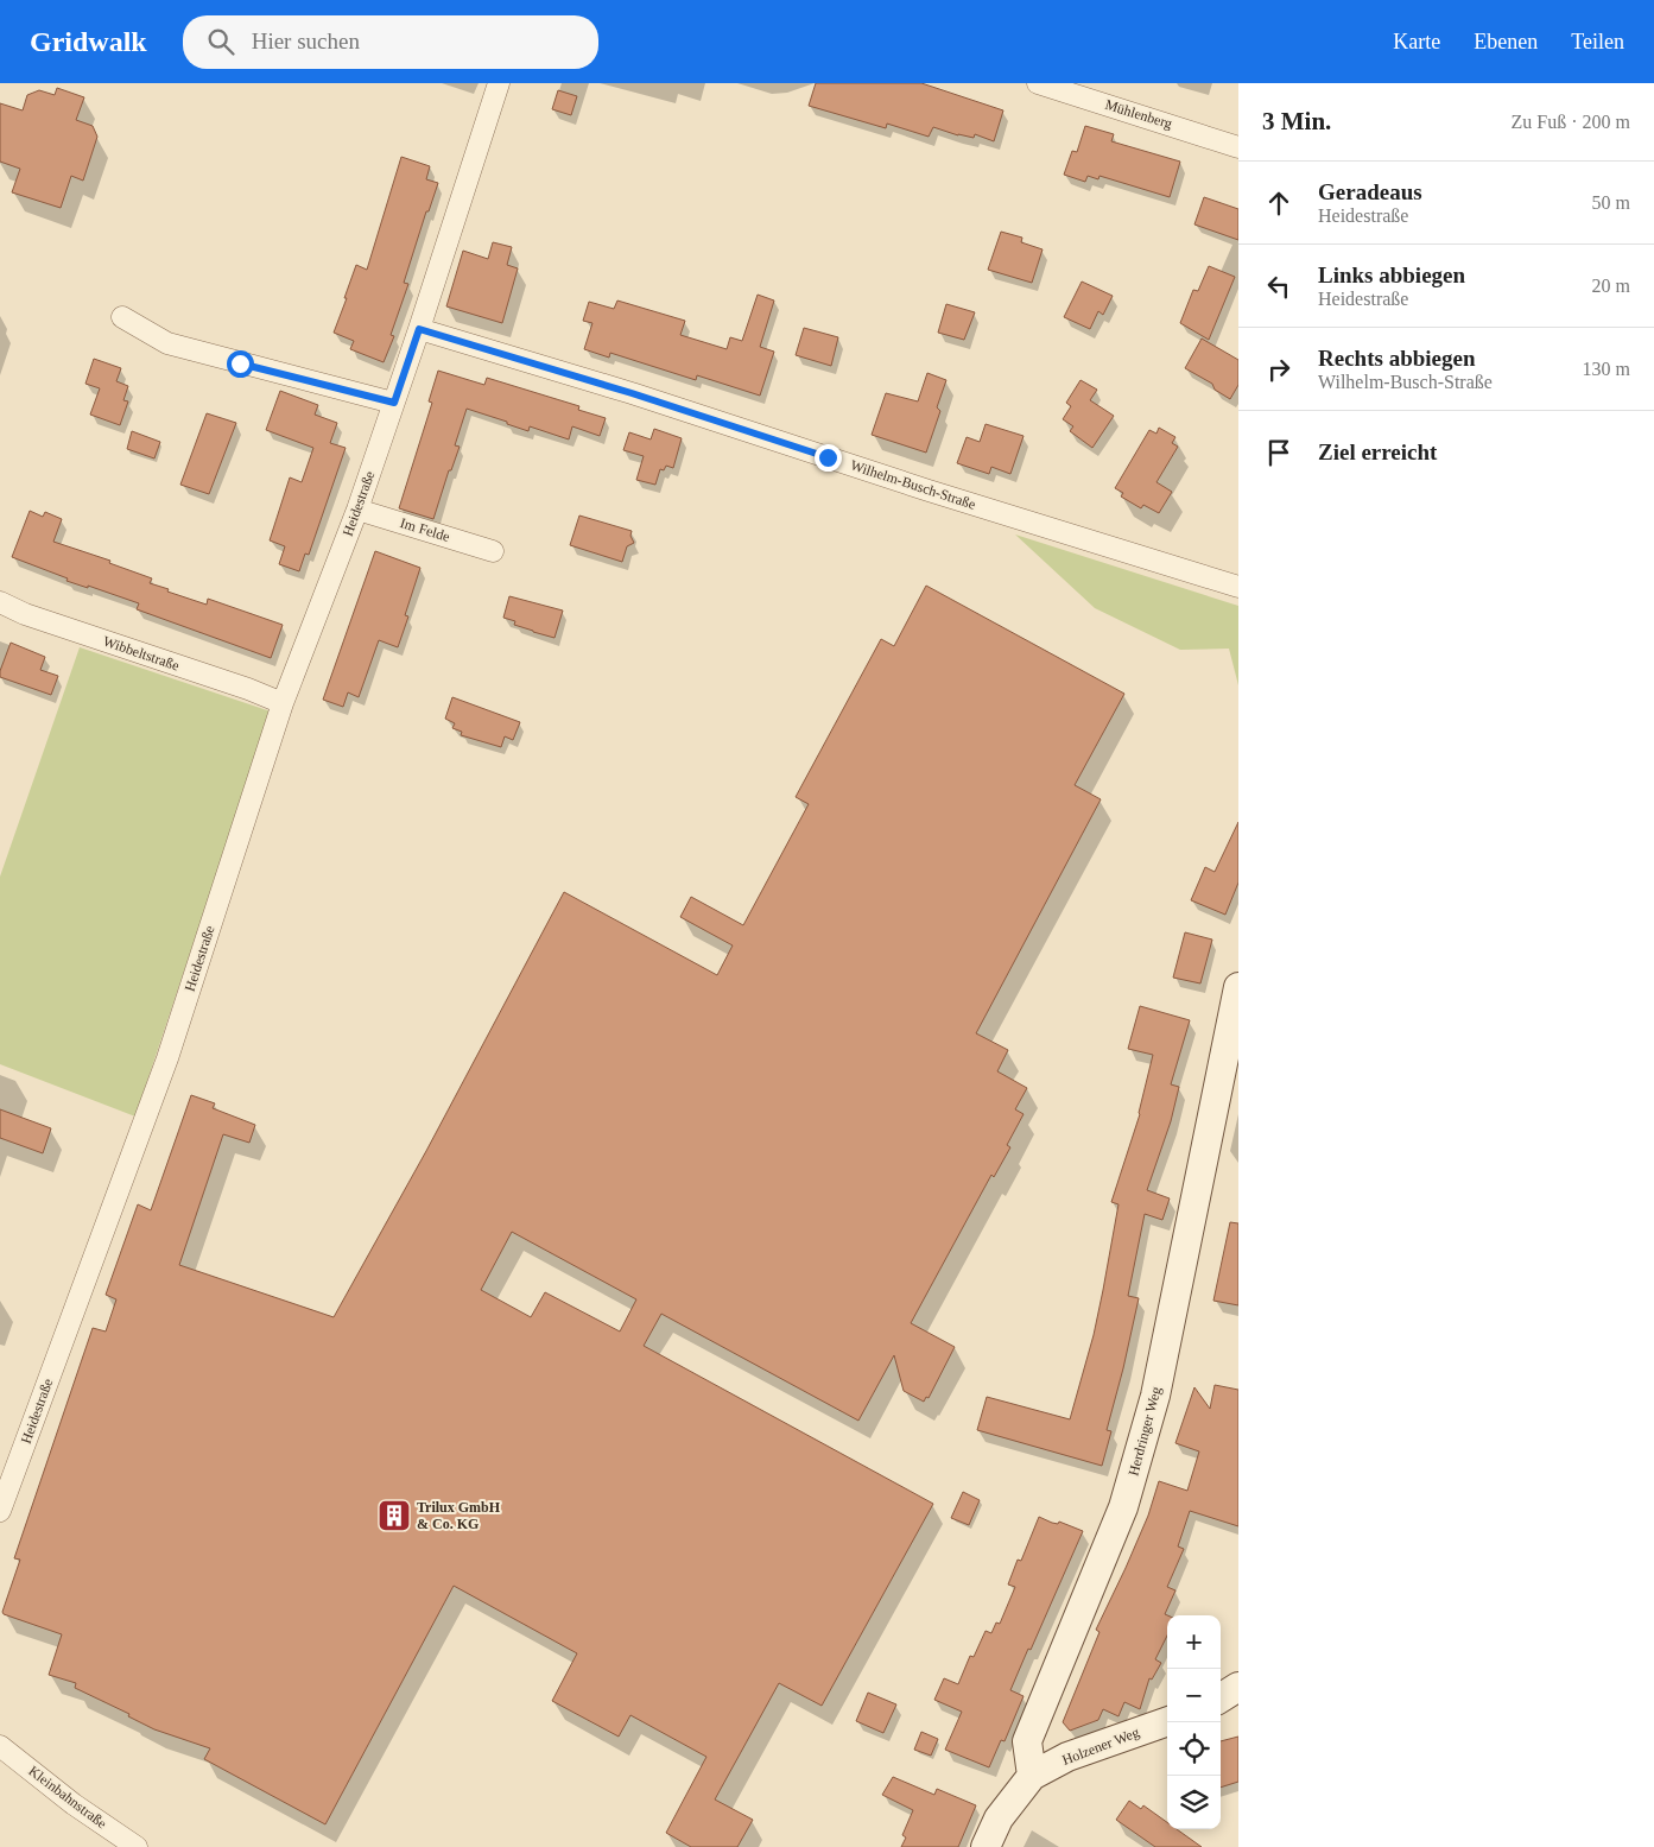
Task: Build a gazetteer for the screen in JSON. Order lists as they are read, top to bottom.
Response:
{
  "streets": {
    "main road": ["Herdringer Weg", "Holzener Weg"],
    "street": [
      "Mühlenberg",
      "Wilhelm-Busch-Straße",
      "Heidestraße",
      "Im Felde",
      "Wibbeltstraße",
      "Kleinbahnstraße"
    ]
  },
  "crossings": [
    ["Wilhelm-Busch-Straße", "Heidestraße"],
    ["Heidestraße", "Im Felde"],
    ["Heidestraße", "Wibbeltstraße"],
    ["Herdringer Weg", "Holzener Weg"]
  ],
  "places": {
    "building": ["Trilux GmbH & Co. KG"]
  },
  "page": {
    "header": "Gridwalk",
    "search": "Hier suchen",
    "nav": ["Karte", "Ebenen", "Teilen"],
    "heading": ["3 Min.", "Zu Fuß · 200 m"],
    "list": [
      ["Geradeaus", "Heidestraße", "50 m"],
      ["Links abbiegen", "Heidestraße", "20 m"],
      ["Rechts abbiegen", "Wilhelm-Busch-Straße", "130 m"],
      "Ziel erreicht"
    ],
    "map_buttons": ["+", "−"]
  }
}
